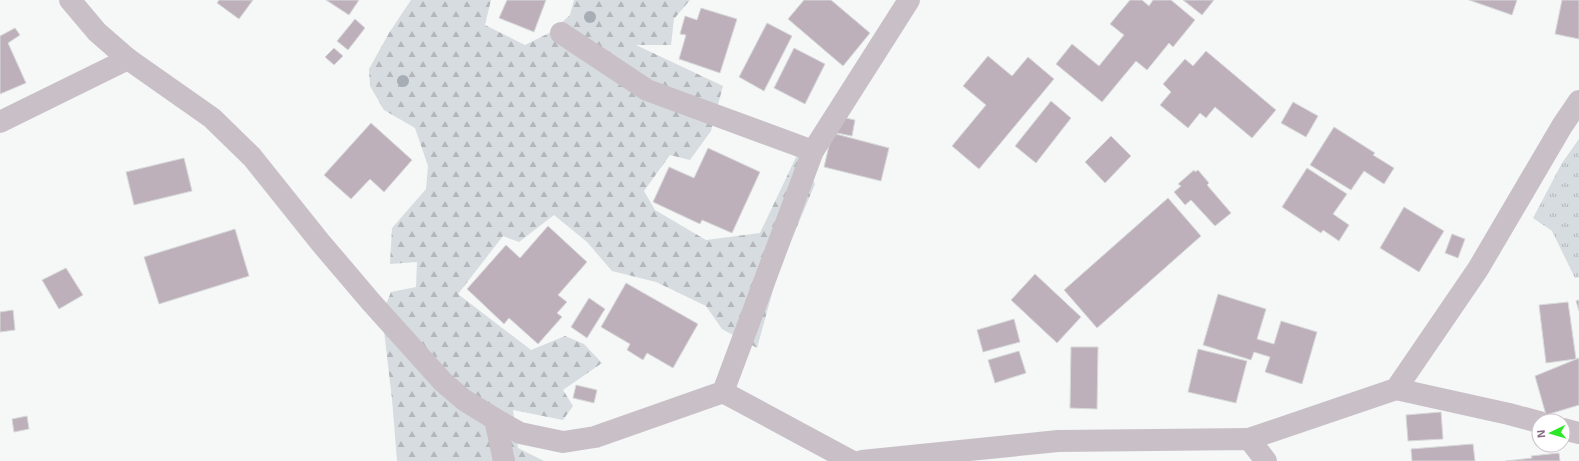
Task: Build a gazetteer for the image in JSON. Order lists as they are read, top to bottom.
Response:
{
  "north": "left"
}
